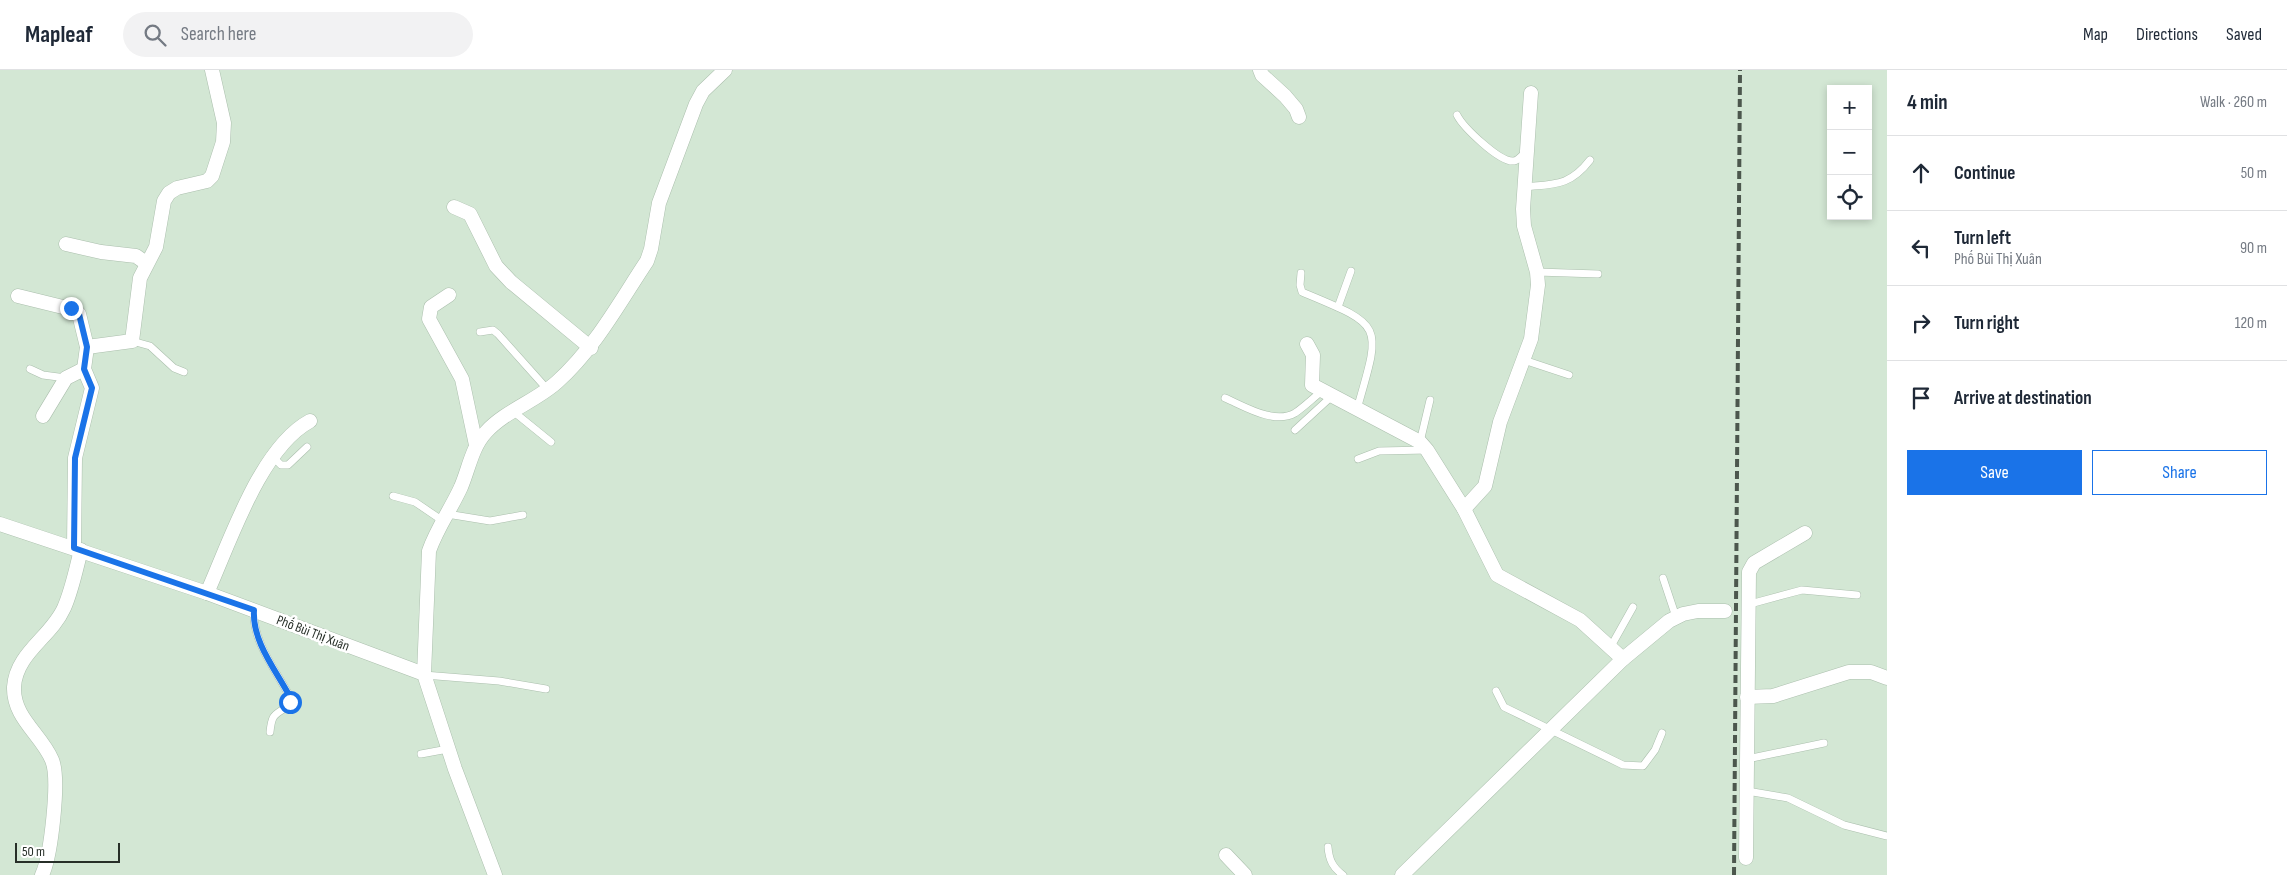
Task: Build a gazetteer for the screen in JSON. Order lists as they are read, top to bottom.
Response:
{
  "streets": {
    "street": ["Phố Bùi Thị Xuân"]
  },
  "scale_bar": "50 m",
  "page": {
    "header": "Mapleaf",
    "search": "Search here",
    "nav": ["Map", "Directions", "Saved"],
    "heading": ["4 min", "Walk · 260 m"],
    "map_buttons": ["+", "−"],
    "list": [
      ["Continue", "50 m"],
      ["Turn left", "Phố Bùi Thị Xuân", "90 m"],
      ["Turn right", "120 m"],
      "Arrive at destination"
    ],
    "buttons": ["Save", "Share"],
    "scale": "50 m"
  }
}
